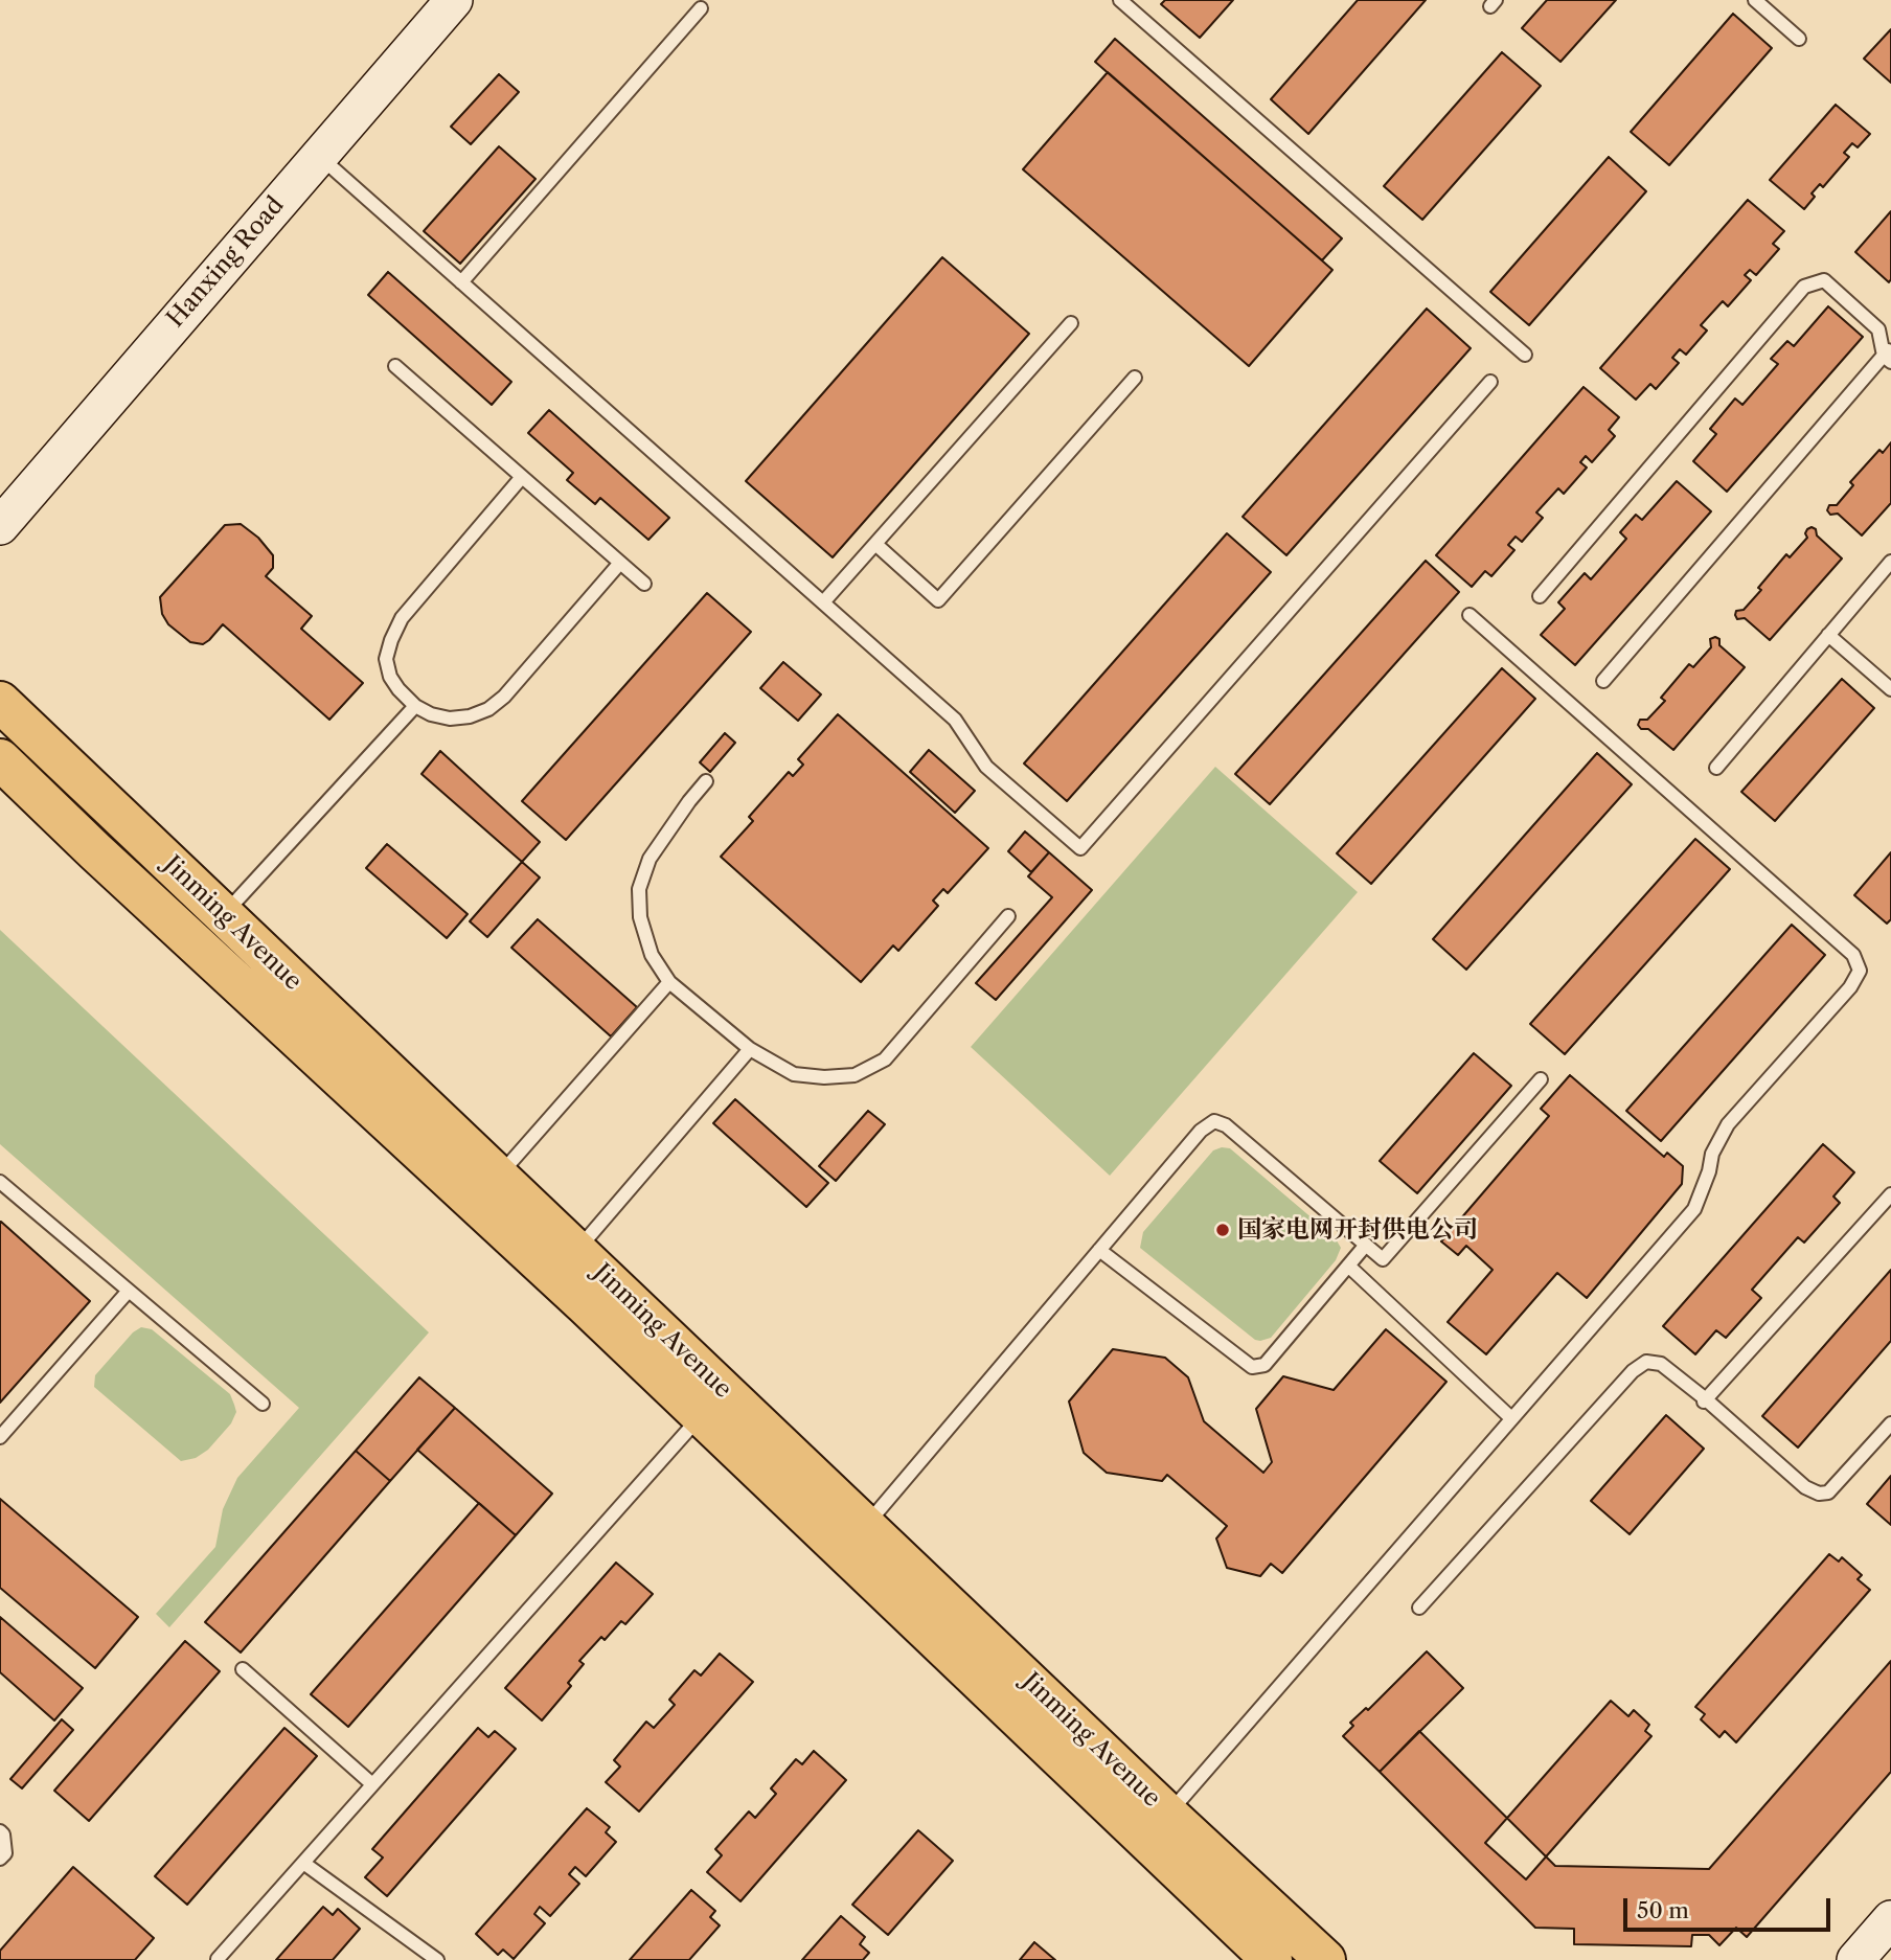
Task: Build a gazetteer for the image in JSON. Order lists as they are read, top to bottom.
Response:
{
  "streets": {
    "main road": ["Jinming Avenue"],
    "street": ["Hanxing Road"]
  },
  "places": ["国家电网开封供电公司"],
  "scale_bar": "50 m"
}
